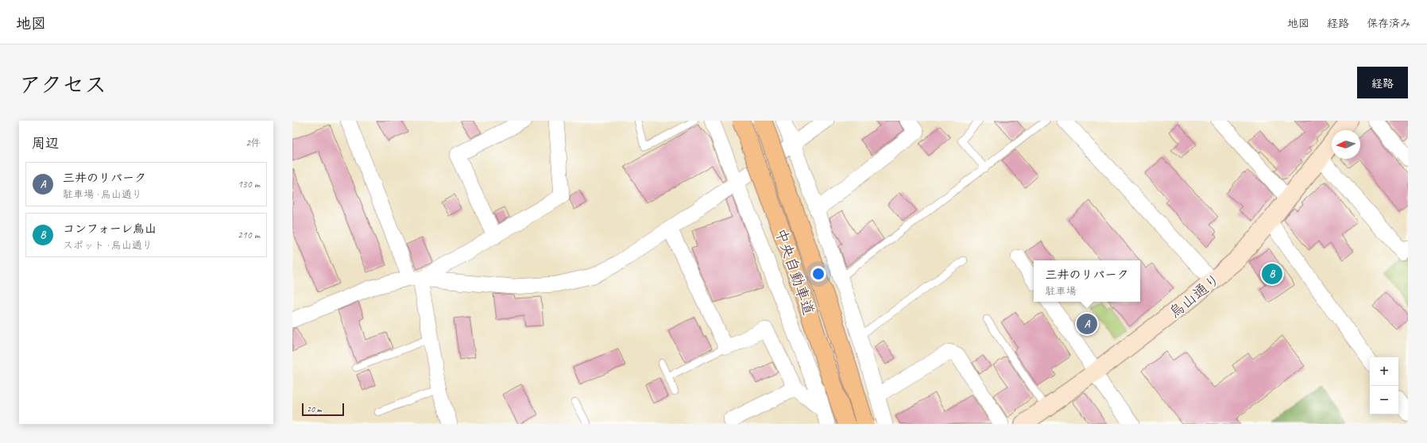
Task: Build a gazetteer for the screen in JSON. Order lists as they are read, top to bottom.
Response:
{
  "streets": {
    "highway": ["中央自動車道"],
    "street": ["烏山通り"]
  },
  "scale_bar": "20 m",
  "north": "left",
  "page": {
    "header": "地図",
    "nav": ["地図", "経路", "保存済み"],
    "title": "アクセス",
    "buttons": "経路",
    "heading": ["周辺", "2件"],
    "list": [
      {
        "mark": "A",
        "name": "三井のリパーク",
        "note": "駐車場 · 烏山通り",
        "value": "130 m"
      },
      {
        "mark": "B",
        "name": "コンフォーレ烏山",
        "note": "スポット · 烏山通り",
        "value": "210 m"
      }
    ],
    "popup": ["三井のリパーク", "駐車場"],
    "pins": ["B", "A"],
    "map_buttons": ["+", "−"],
    "scale": "20 m"
  }
}
